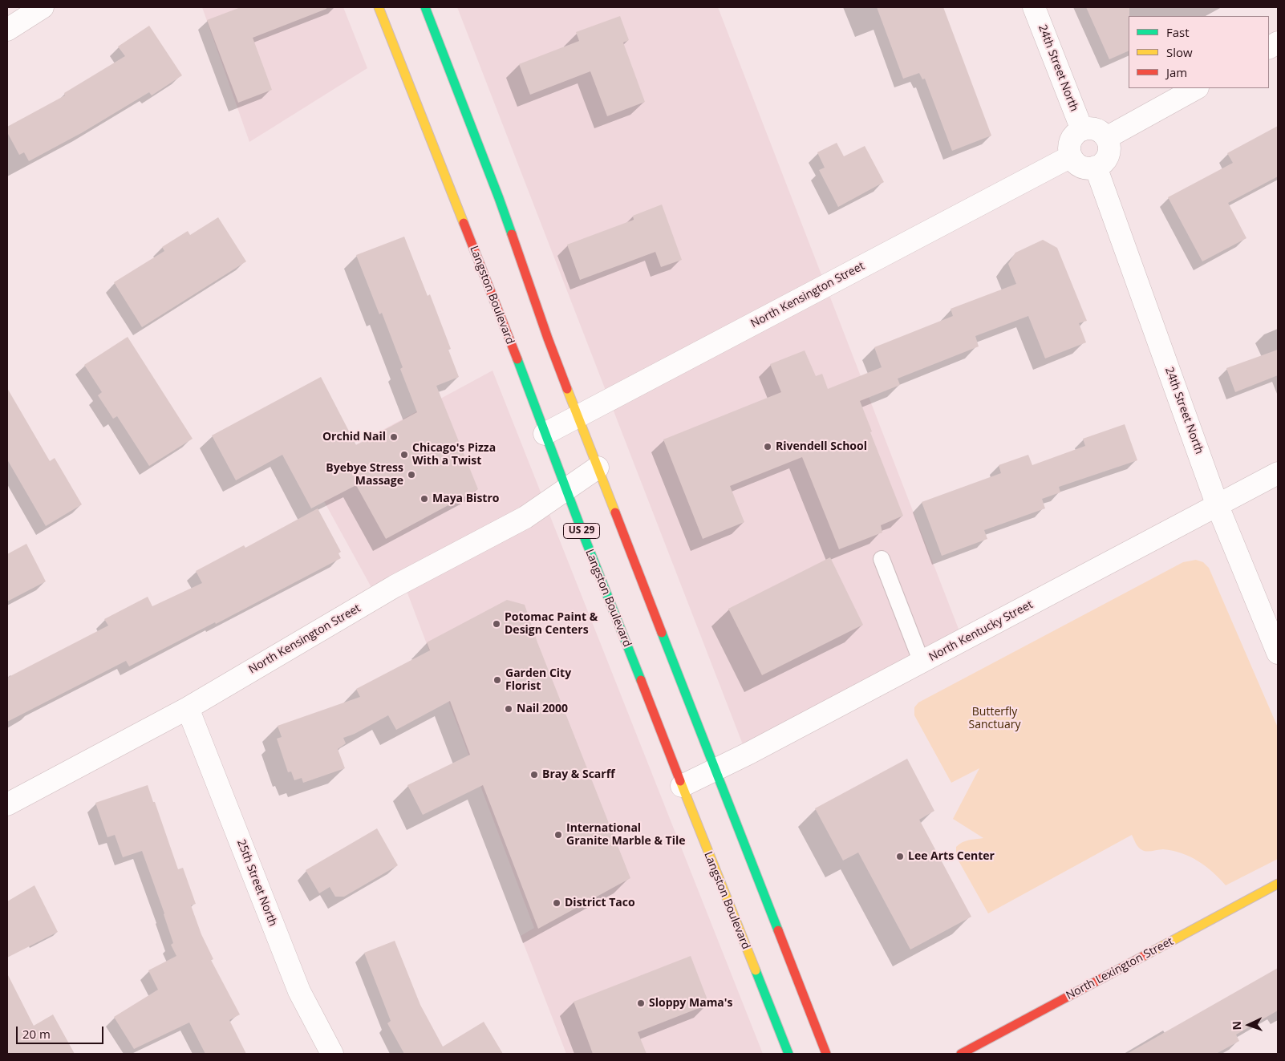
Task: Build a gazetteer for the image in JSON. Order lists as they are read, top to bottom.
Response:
{
  "streets": {
    "main road": ["Langston Boulevard", "US 29", "North Lexington Street"],
    "street": [
      "24th Street North",
      "North Kensington Street",
      "North Kentucky Street",
      "25th Street North"
    ]
  },
  "crossings": [
    ["24th Street North", "North Kensington Street"],
    ["24th Street North", "North Kentucky Street"],
    ["Langston Boulevard", "North Kensington Street"],
    ["Langston Boulevard", "North Kentucky Street"],
    ["North Kensington Street", "25th Street North"]
  ],
  "parks": ["Butterfly Sanctuary"],
  "places": [
    "Orchid Nail",
    "Rivendell School",
    "Chicago's Pizza With a Twist",
    "Byebye Stress Massage",
    "Maya Bistro",
    "Potomac Paint & Design Centers",
    "Garden City Florist",
    "Nail 2000",
    "Bray & Scarff",
    "International Granite Marble & Tile",
    "Lee Arts Center",
    "District Taco",
    "Sloppy Mama's"
  ],
  "legend": ["Fast", "Slow", "Jam"],
  "scale_bar": "20 m",
  "north": "left"
}
